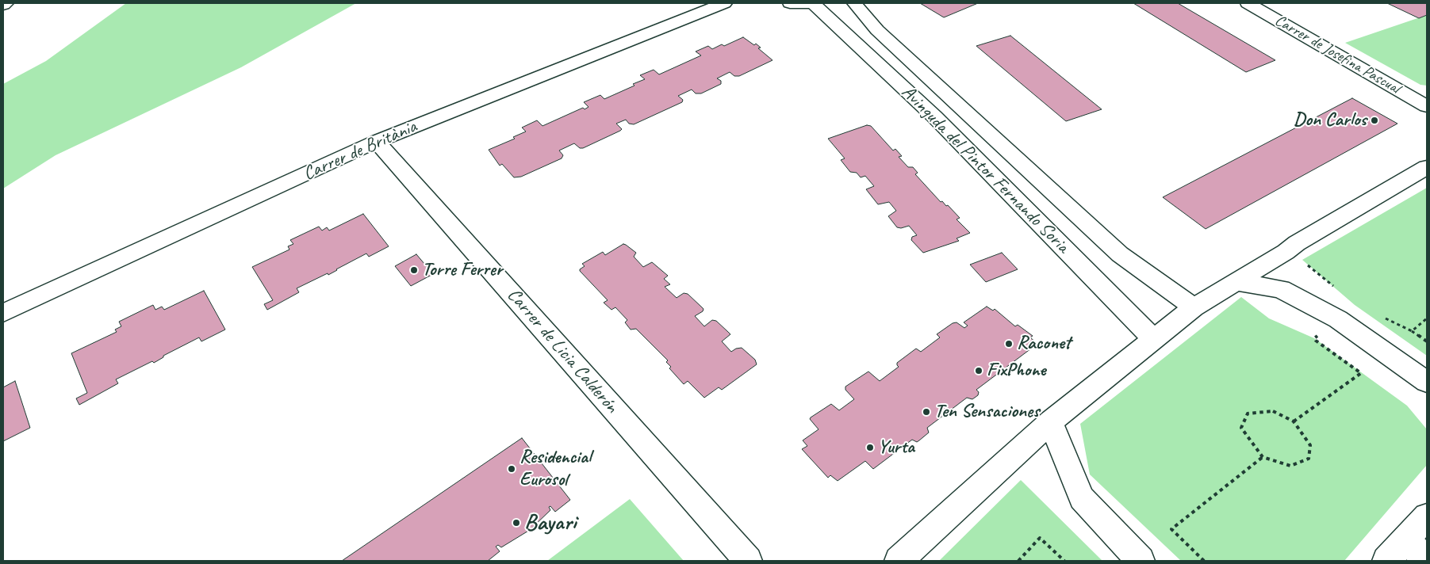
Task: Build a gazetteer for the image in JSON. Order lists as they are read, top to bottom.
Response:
{
  "streets": {
    "street": [
      "Carrer de Josefina Pascual",
      "Carrer de Britània",
      "Avinguda del Pintor Fernando Soria",
      "Carrer de Licia Calderón"
    ]
  },
  "crossings": [
    ["Carrer de Britània", "Carrer de Licia Calderón"]
  ],
  "places": [
    "Don Carlos",
    "Torre Ferrer",
    "Raconet",
    "FixPhone",
    "Ten Sensaciones",
    "Yurta",
    "Residencial Eurosol",
    "Bayari"
  ]
}
